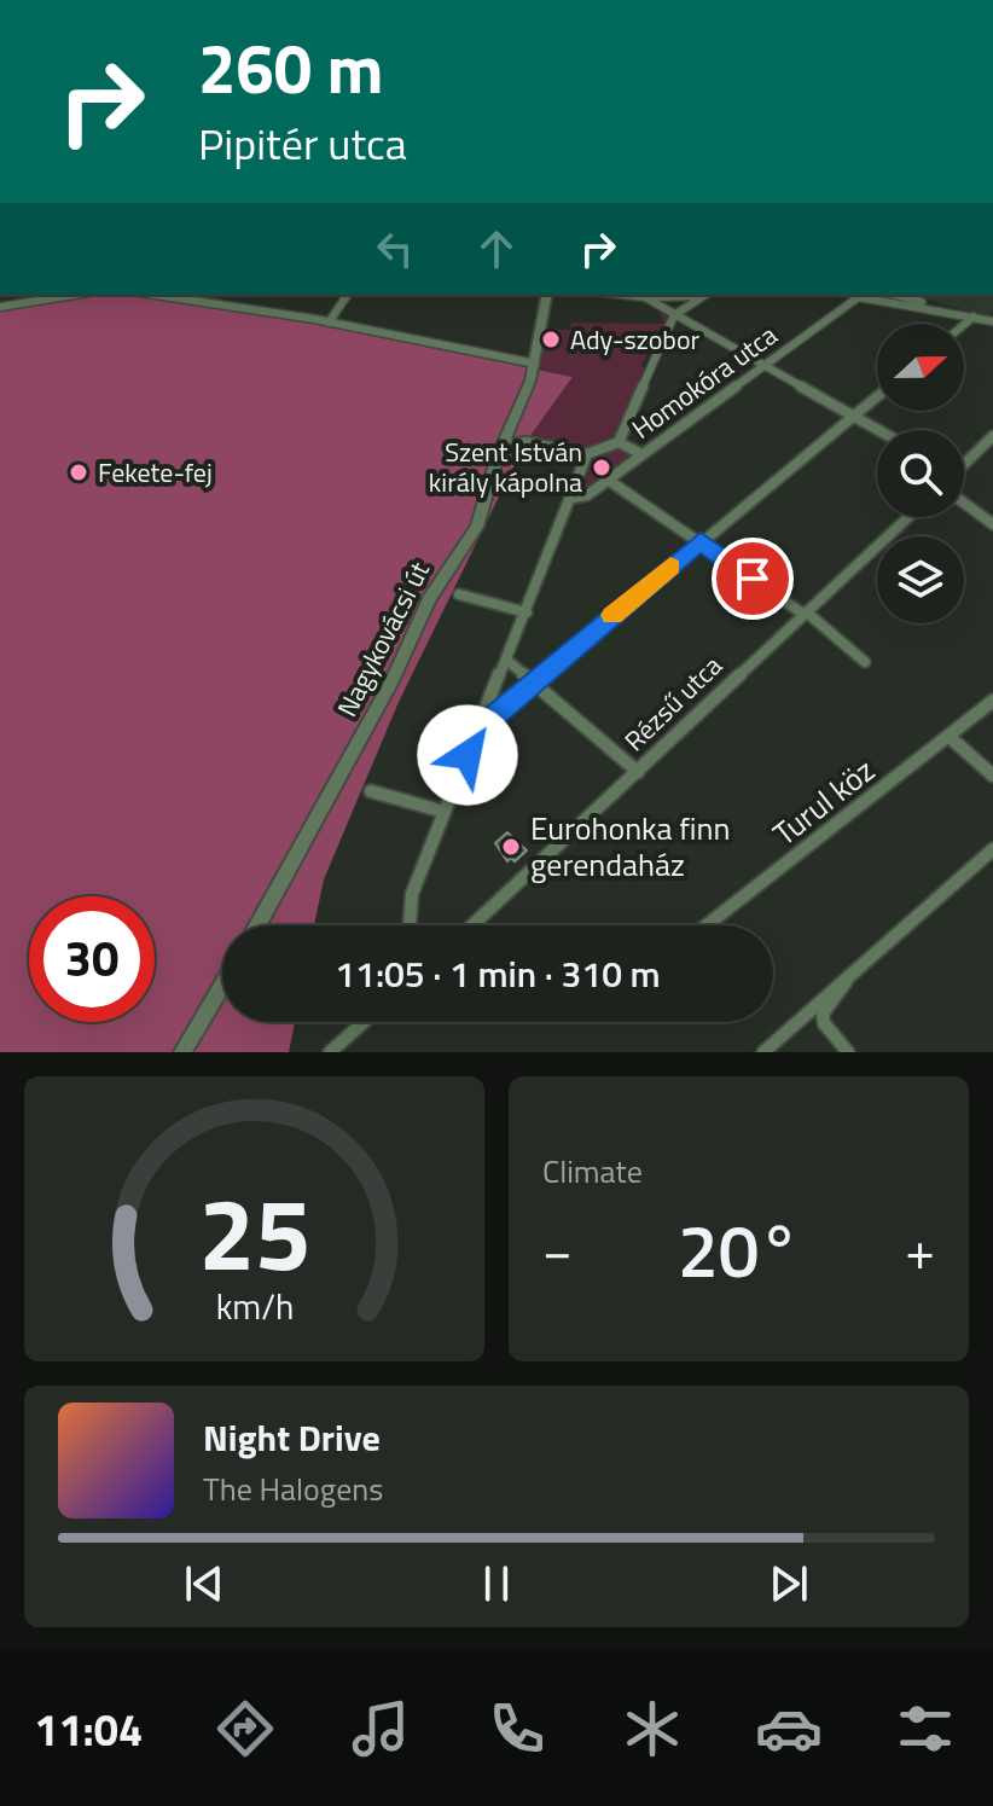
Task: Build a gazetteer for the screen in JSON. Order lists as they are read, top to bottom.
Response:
{
  "streets": {
    "street": [
      "Homokóra utca",
      "Nagykovácsi út",
      "Rézsű utca",
      "Turul köz"
    ]
  },
  "places": [
    "Ady-szobor",
    "Szent István király kápolna",
    "Fekete-fej",
    "Eurohonka finn gerendaház"
  ],
  "north": "right",
  "page": {
    "turn": ["260 m", "Pipitér utca"],
    "limit": "30",
    "trip": "11:05 · 1 min · 310 m",
    "tile": "Climate",
    "heat": ["−", "20°", "+"],
    "song": ["Night Drive", "The Halogens"],
    "tabs": "11:04",
    "gauge": ["25", "km/h"]
  }
}
